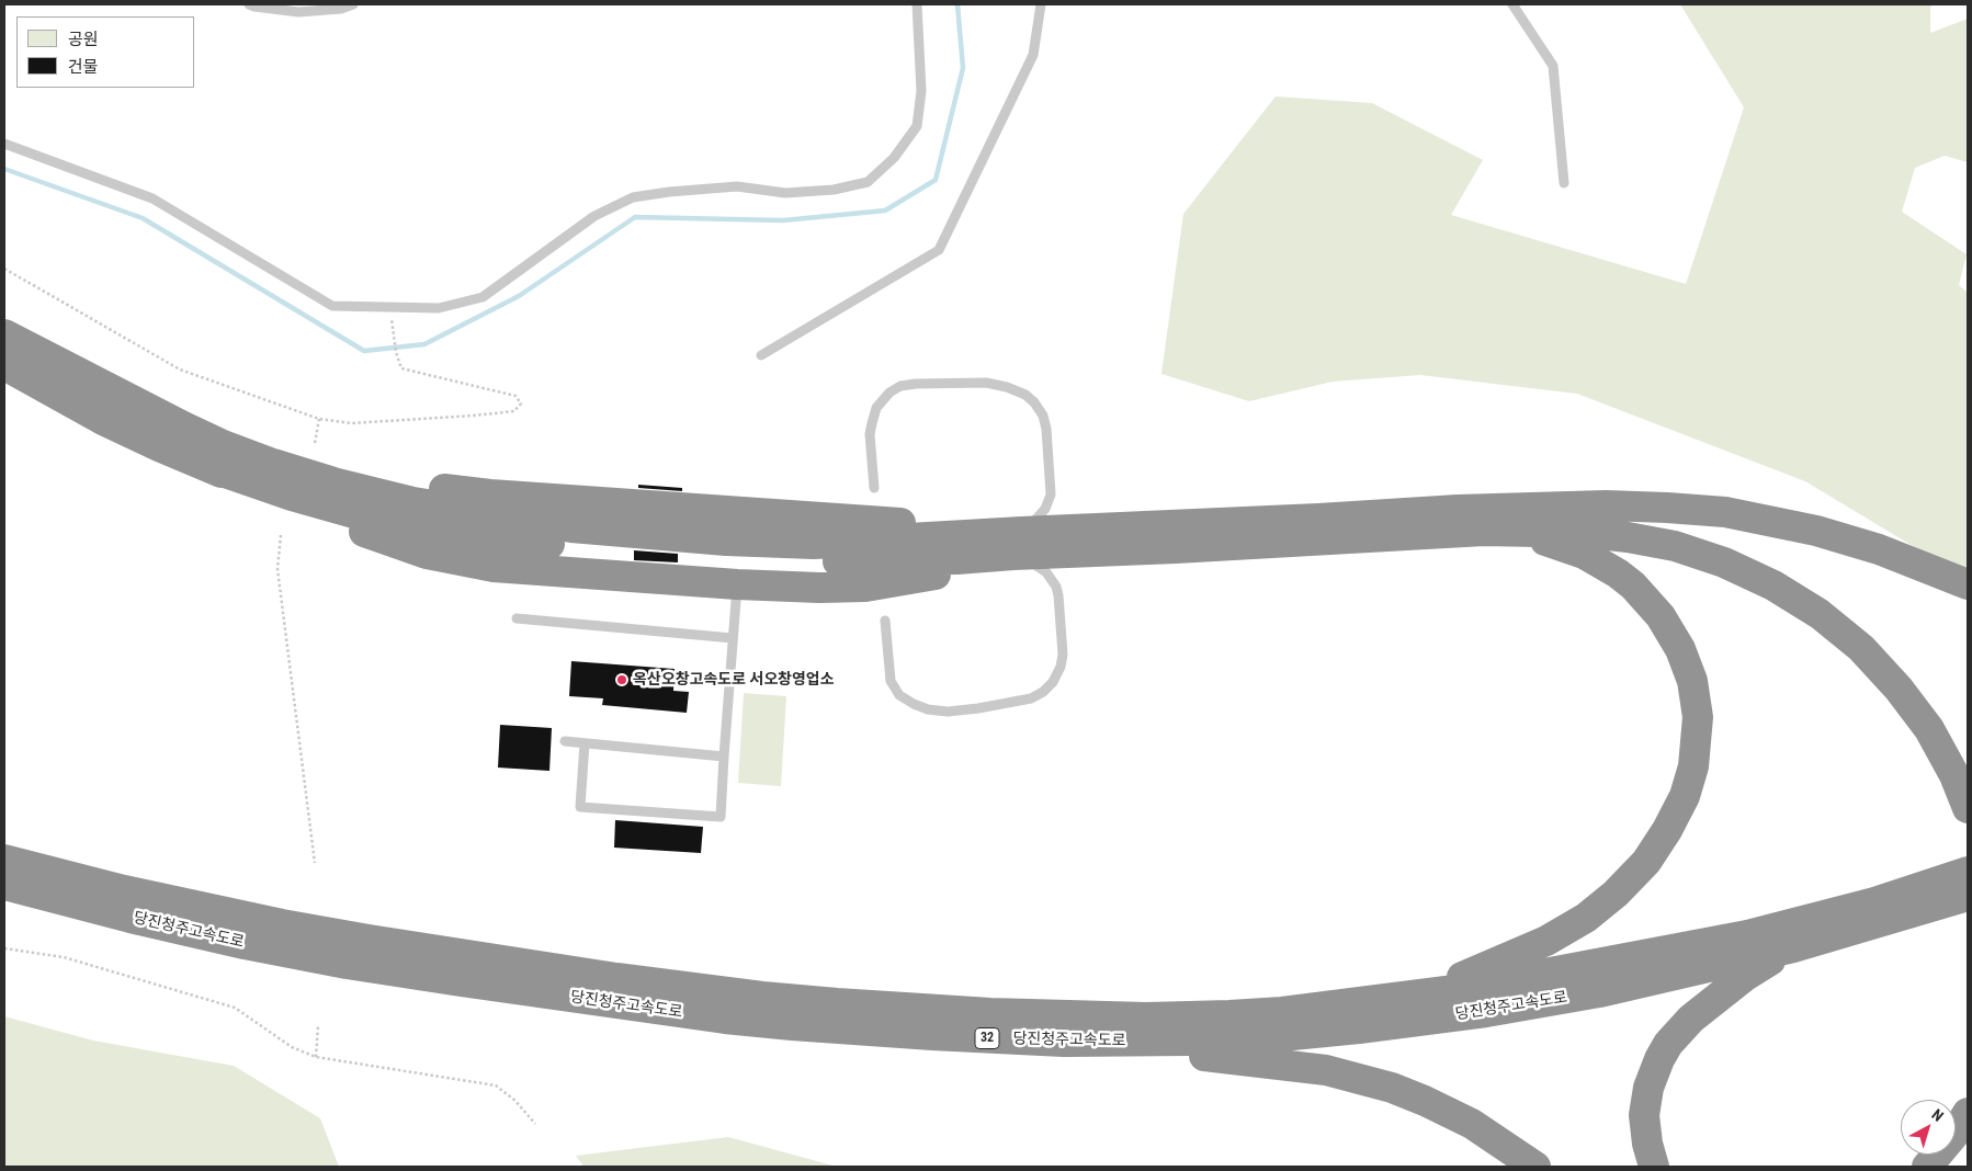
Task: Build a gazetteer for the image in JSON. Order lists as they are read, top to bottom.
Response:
{
  "streets": {
    "highway": ["당진청주고속도로", "32"]
  },
  "places": ["옥산오창고속도로 서오창영업소"],
  "legend": ["공원", "건물"],
  "north": "top right"
}
